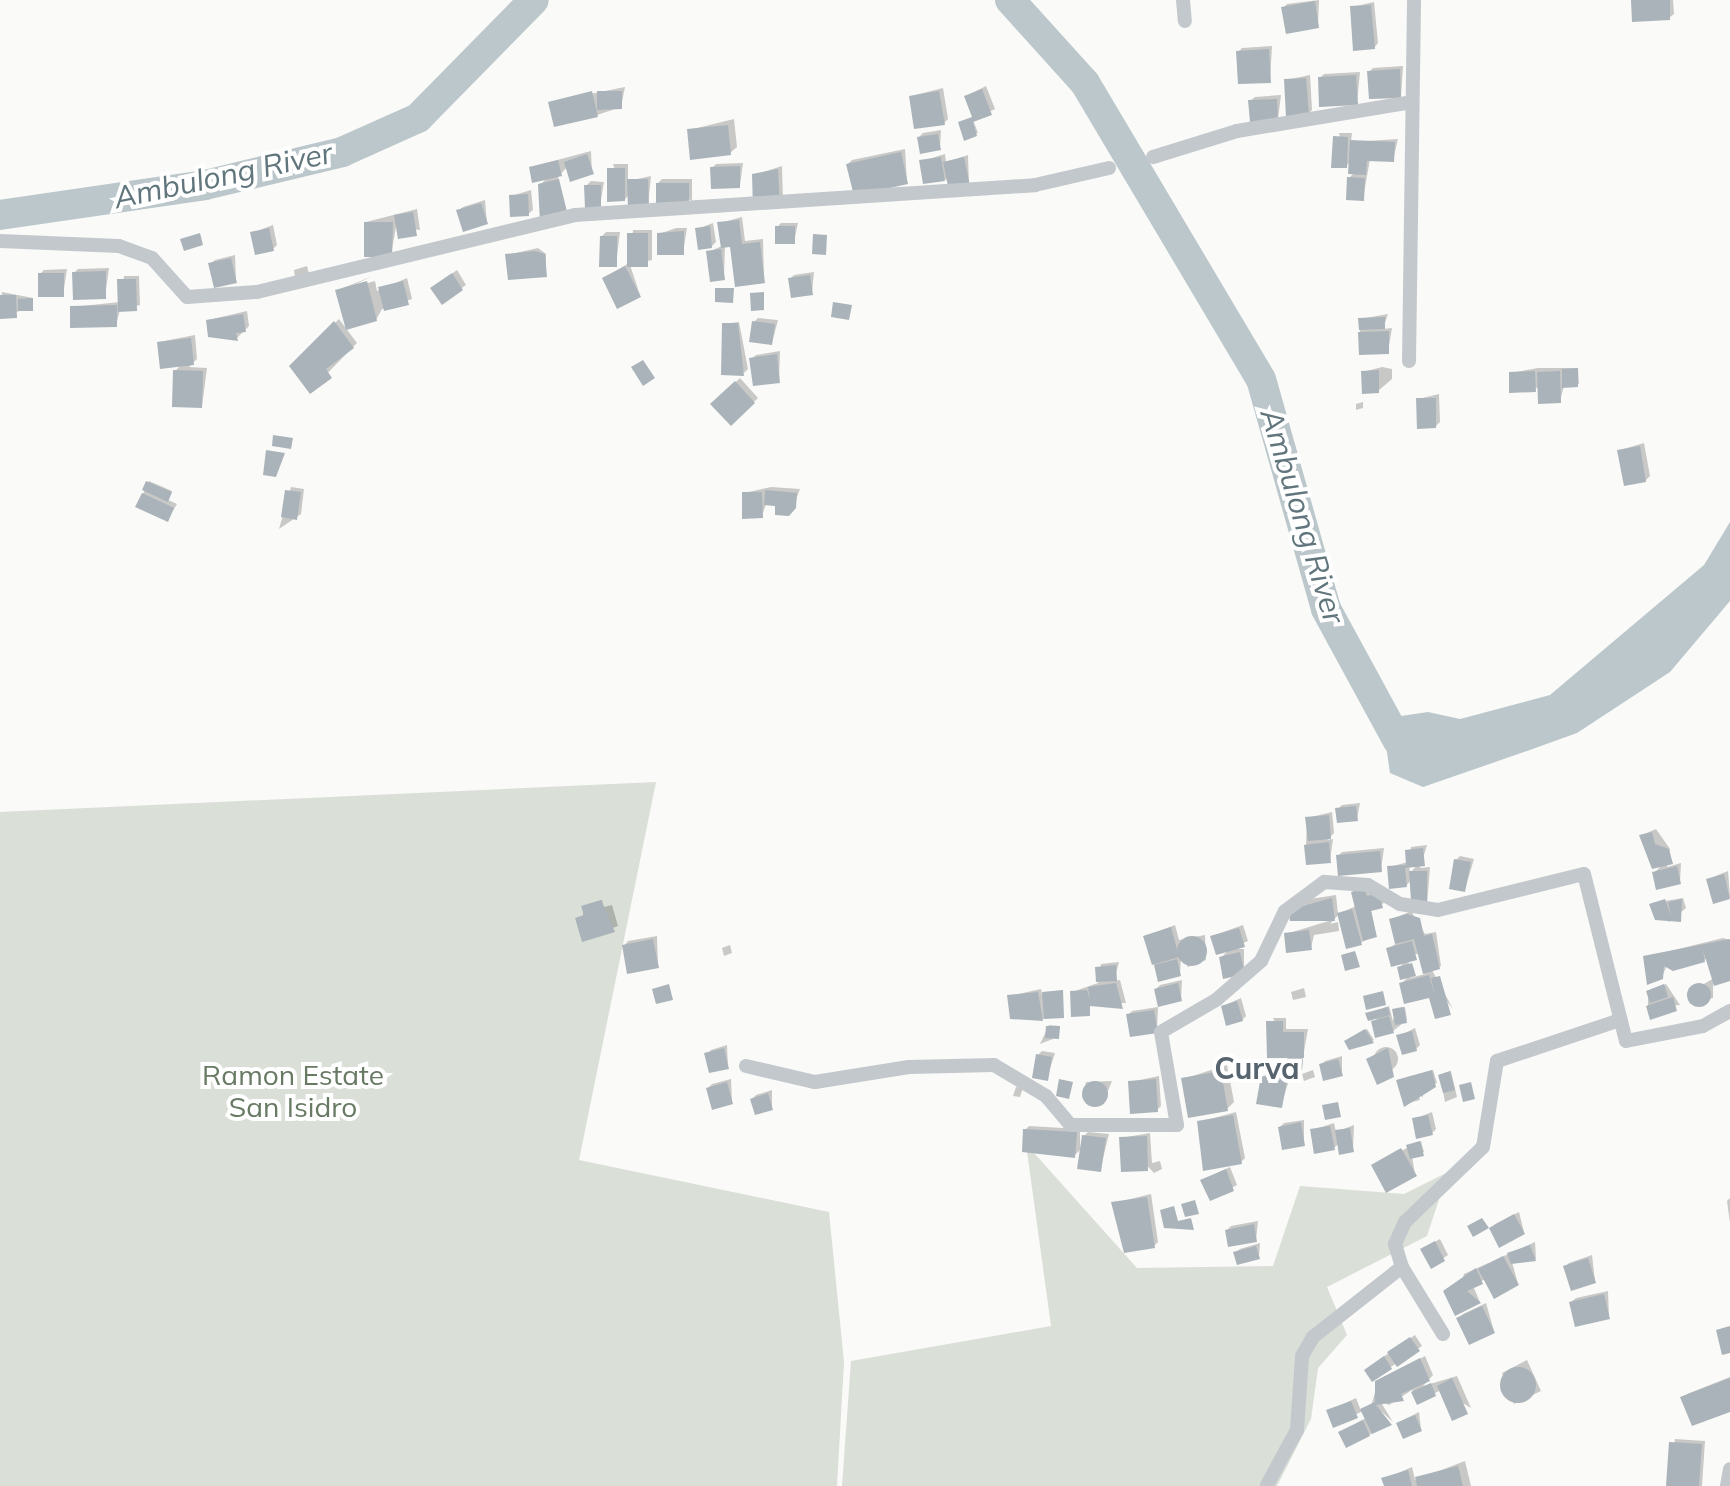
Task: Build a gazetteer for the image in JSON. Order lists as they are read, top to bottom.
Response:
{
  "districts": ["Curva"],
  "water": ["Ambulong River"],
  "parks": ["Ramon Estate San Isidro"]
}
